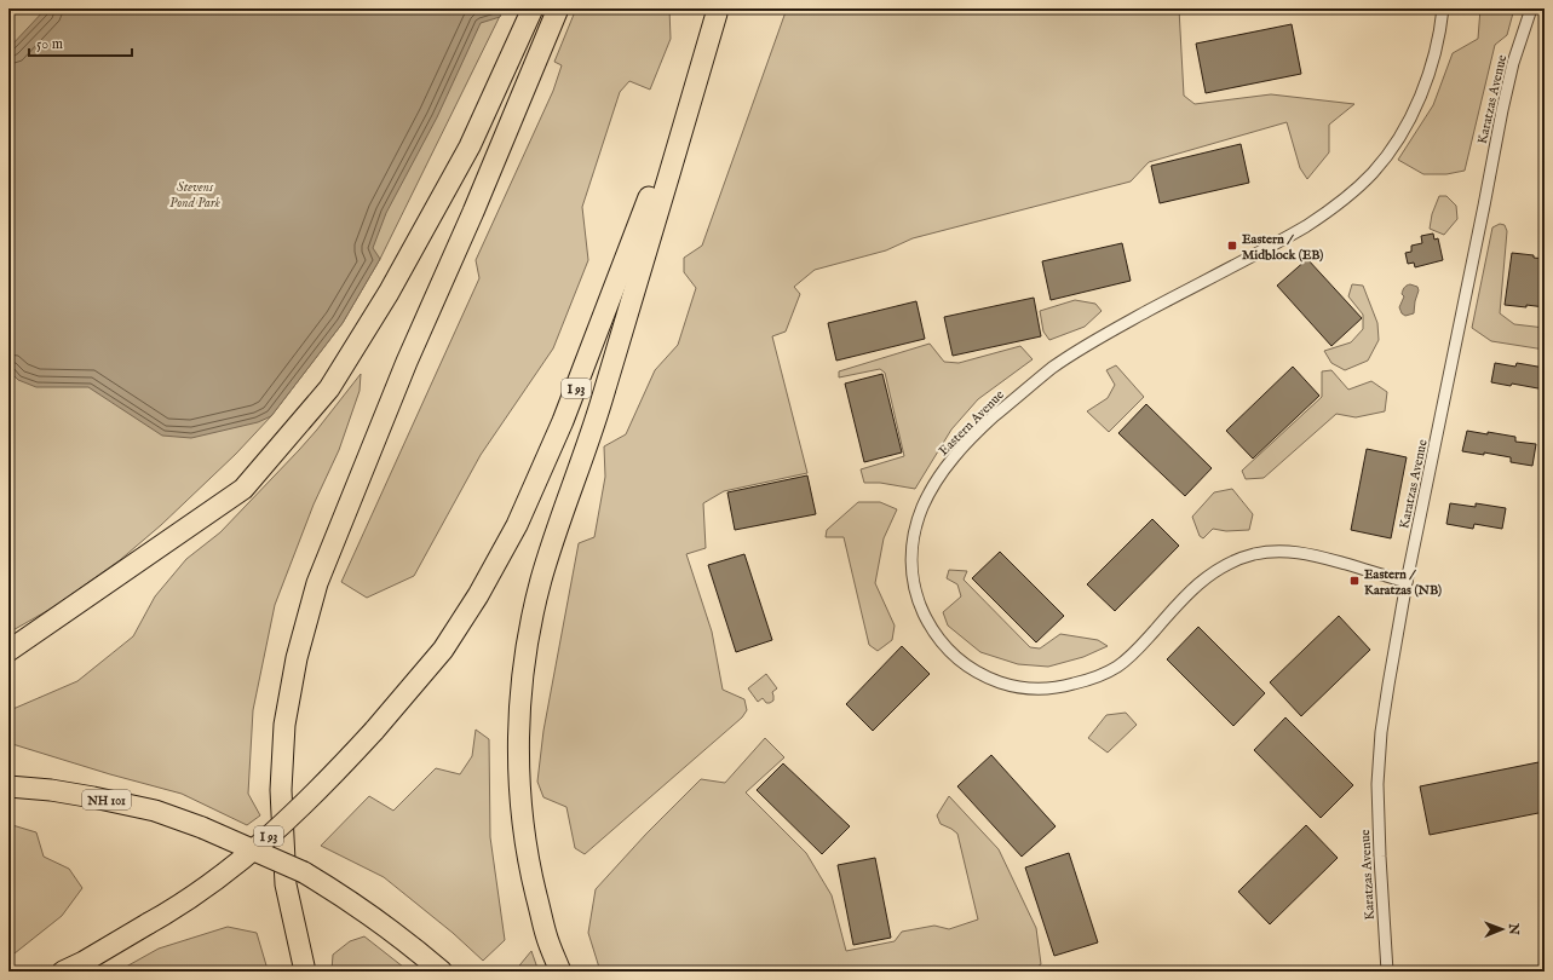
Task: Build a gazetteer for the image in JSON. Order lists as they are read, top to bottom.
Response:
{
  "streets": {
    "highway": ["I 93", "NH 101"],
    "street": ["Karatzas Avenue", "Eastern Avenue"]
  },
  "crossings": [
    ["Karatzas Avenue", "Eastern Avenue"]
  ],
  "parks": ["Stevens Pond Park"],
  "places": {
    "transit": ["Eastern / Midblock (EB)", "Eastern / Karatzas (NB)"]
  },
  "scale_bar": "50 m",
  "north": "right"
}
